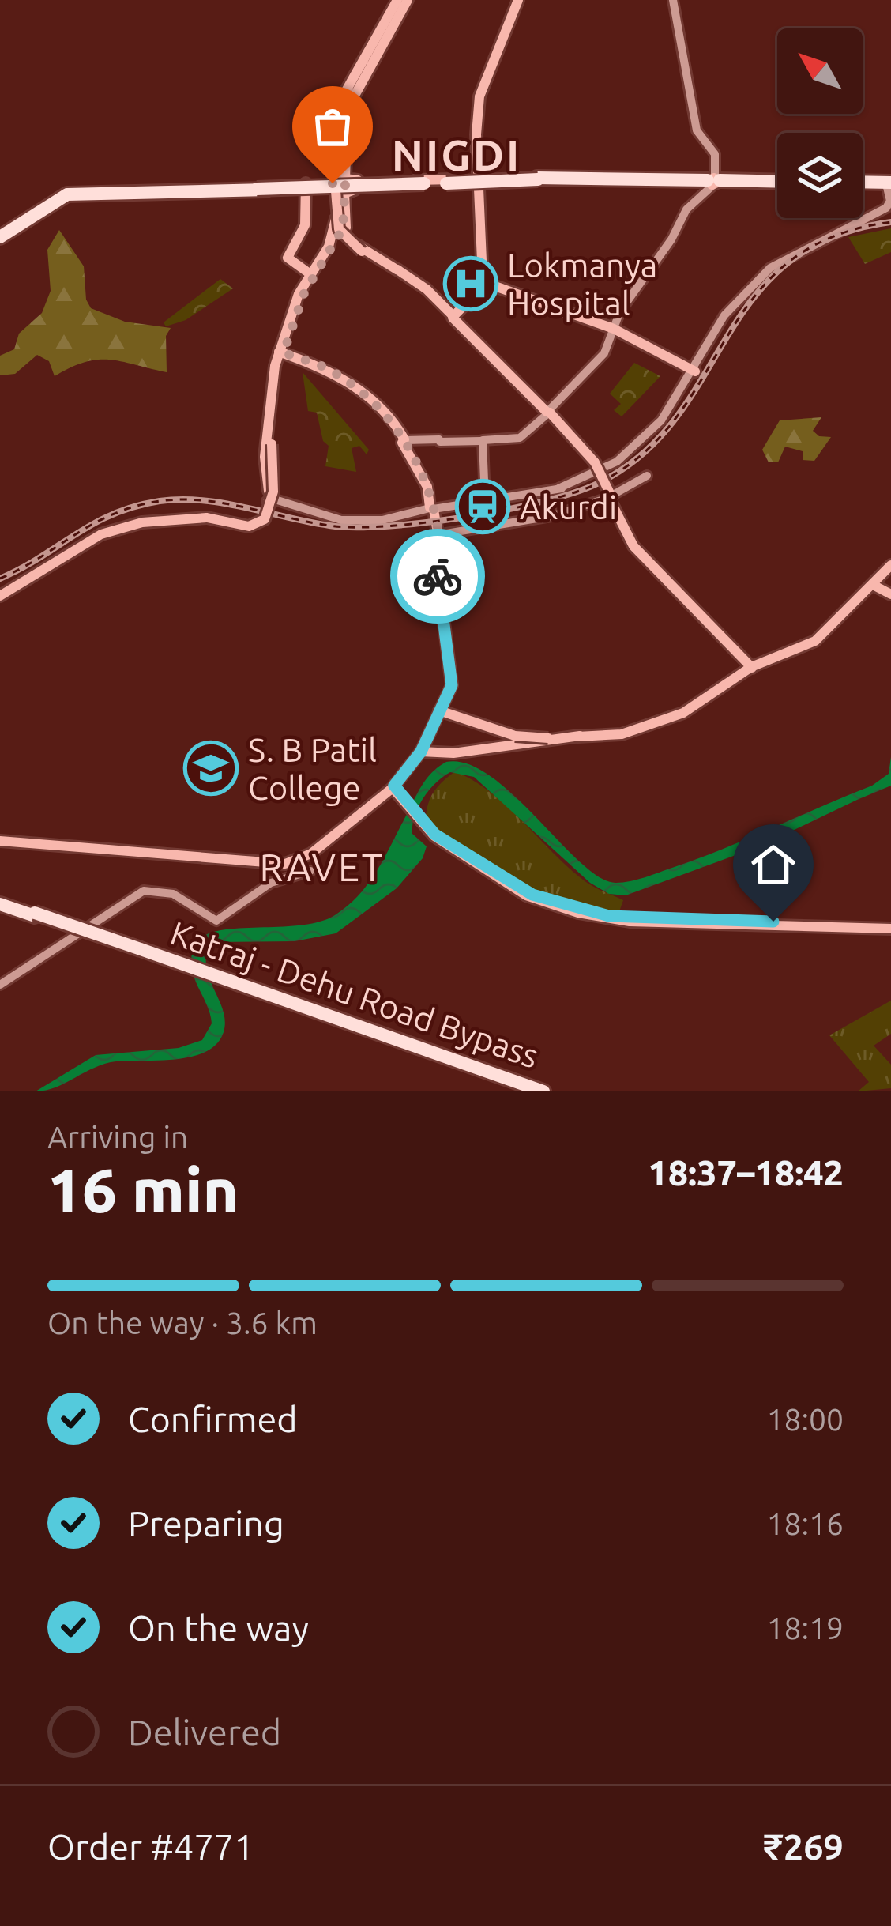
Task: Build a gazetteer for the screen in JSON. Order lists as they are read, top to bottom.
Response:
{
  "streets": {
    "highway": ["Katraj - Dehu Road Bypass"]
  },
  "districts": ["NIGDI", "RAVET"],
  "places": {
    "hospital": ["Lokmanya Hospital"],
    "station": ["Akurdi"],
    "school or university": ["S. B Patil College"]
  },
  "north": "top left",
  "page": {
    "heading": ["16 min", "Arriving in", "18:37–18:42"],
    "panel": ["Order #4771", "₹269"],
    "bar": "On the way · 3.6 km",
    "list": [
      ["Confirmed", "18:00"],
      ["Preparing", "18:16"],
      ["On the way", "18:19"],
      "Delivered"
    ]
  }
}
